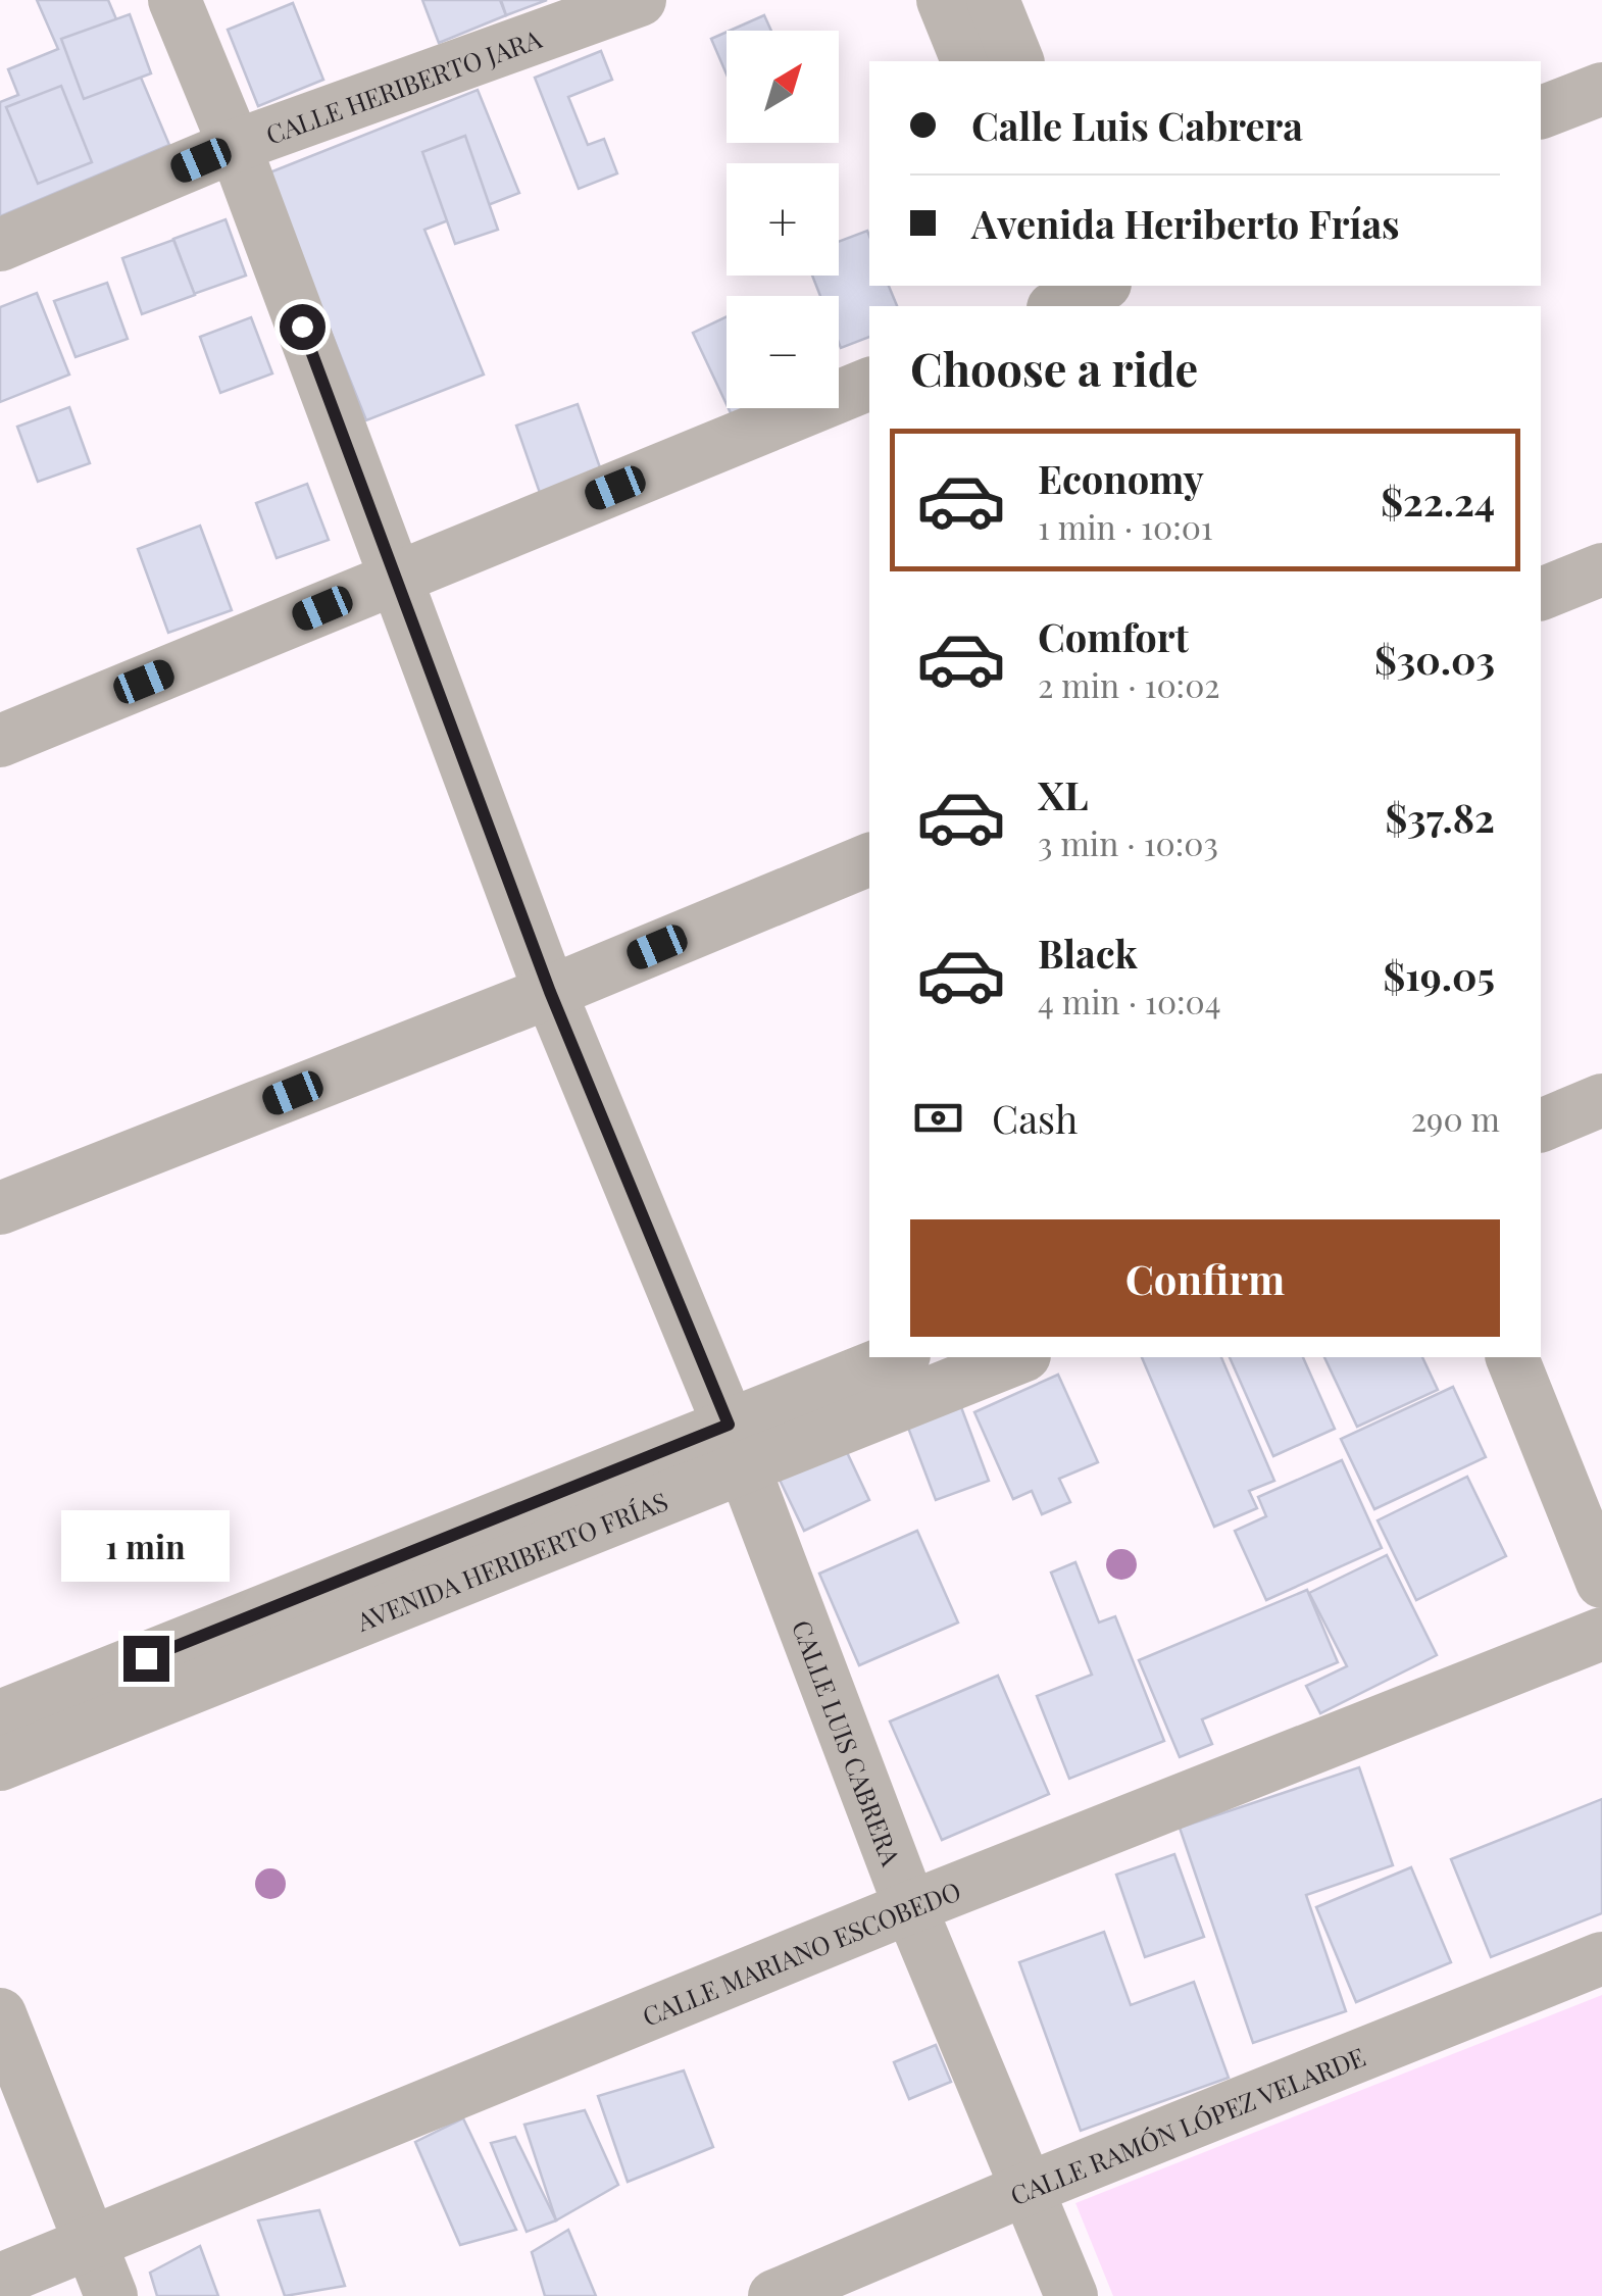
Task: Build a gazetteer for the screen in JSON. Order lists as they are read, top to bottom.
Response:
{
  "streets": {
    "street": [
      "CALLE HERIBERTO JARA",
      "AVENIDA HERIBERTO FRÍAS",
      "CALLE LUIS CABRERA",
      "CALLE MARIANO ESCOBEDO",
      "CALLE RAMÓN LÓPEZ VELARDE"
    ]
  },
  "crossings": [
    ["CALLE HERIBERTO JARA", "CALLE LUIS CABRERA"],
    ["AVENIDA HERIBERTO FRÍAS", "CALLE LUIS CABRERA"],
    ["CALLE LUIS CABRERA", "CALLE MARIANO ESCOBEDO"],
    ["CALLE LUIS CABRERA", "CALLE RAMÓN LÓPEZ VELARDE"]
  ],
  "north": "top right",
  "page": {
    "map_buttons": ["+", "−"],
    "banner": ["Calle Luis Cabrera", "Avenida Heriberto Frías"],
    "heading": "Choose a ride",
    "list": [
      {
        "name": "Economy",
        "note": "1 min · 10:01",
        "value": "$22.24"
      },
      {
        "name": "Comfort",
        "note": "2 min · 10:02",
        "value": "$30.03"
      },
      {
        "name": "XL",
        "note": "3 min · 10:03",
        "value": "$37.82"
      },
      {
        "name": "Black",
        "note": "4 min · 10:04",
        "value": "$19.05"
      }
    ],
    "pay": ["Cash", "290 m"],
    "buttons": "Confirm",
    "bubble": "1 min"
  }
}
